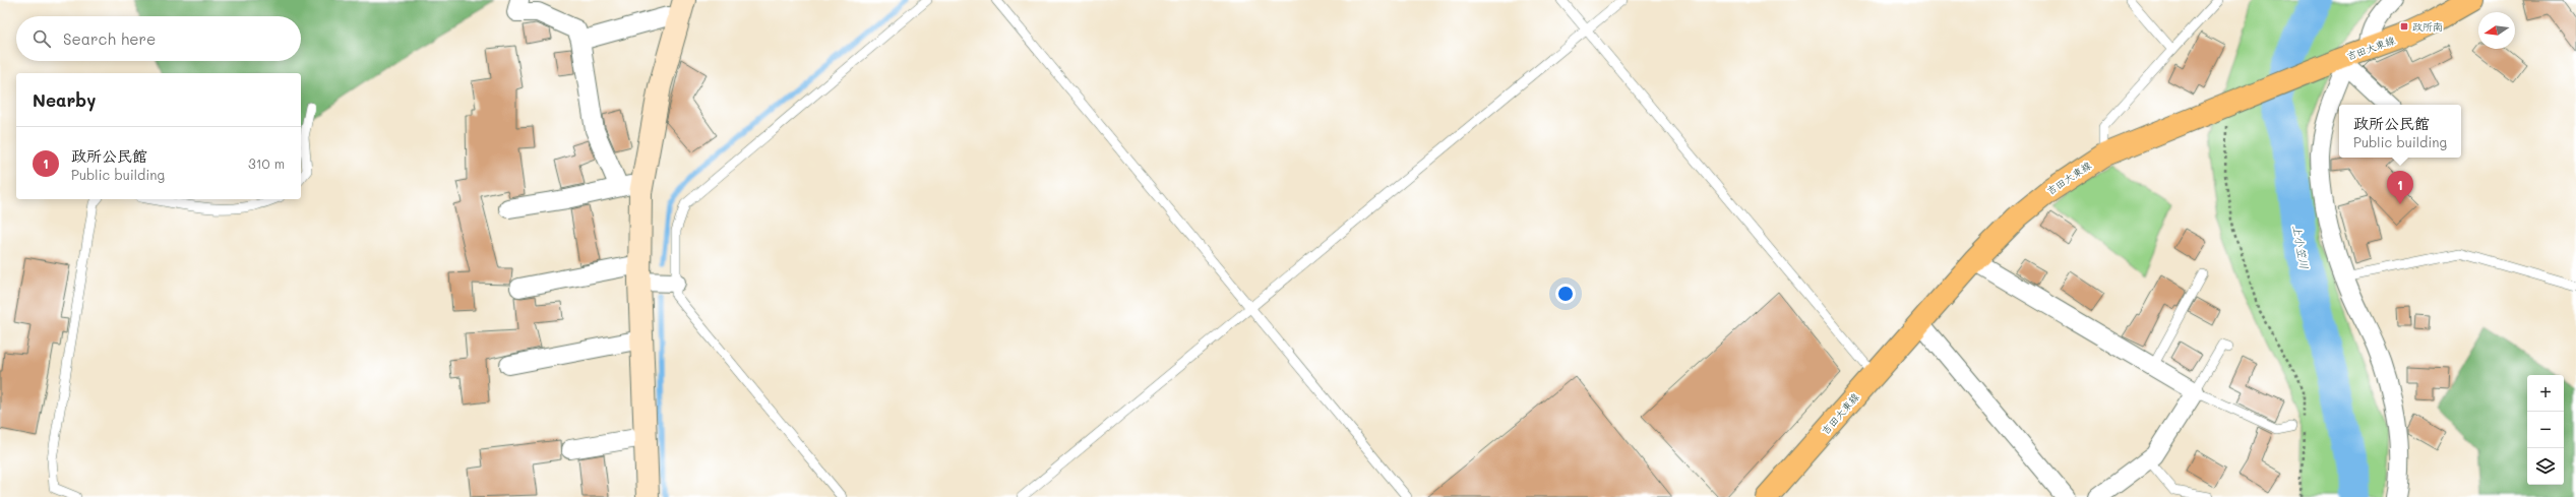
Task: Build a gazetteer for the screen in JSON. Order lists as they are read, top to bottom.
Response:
{
  "streets": {
    "main road": ["吉田大東線"]
  },
  "water": ["上小笠川"],
  "places": {
    "transit": ["政所南"]
  },
  "north": "left",
  "page": {
    "search": "Search here",
    "heading": "Nearby",
    "popup": ["政所公民館", "Public building"],
    "list": [
      {
        "mark": "1",
        "name": "政所公民館",
        "note": "Public building",
        "value": "310 m"
      }
    ],
    "pins": "1",
    "map_buttons": ["+", "−"]
  }
}
